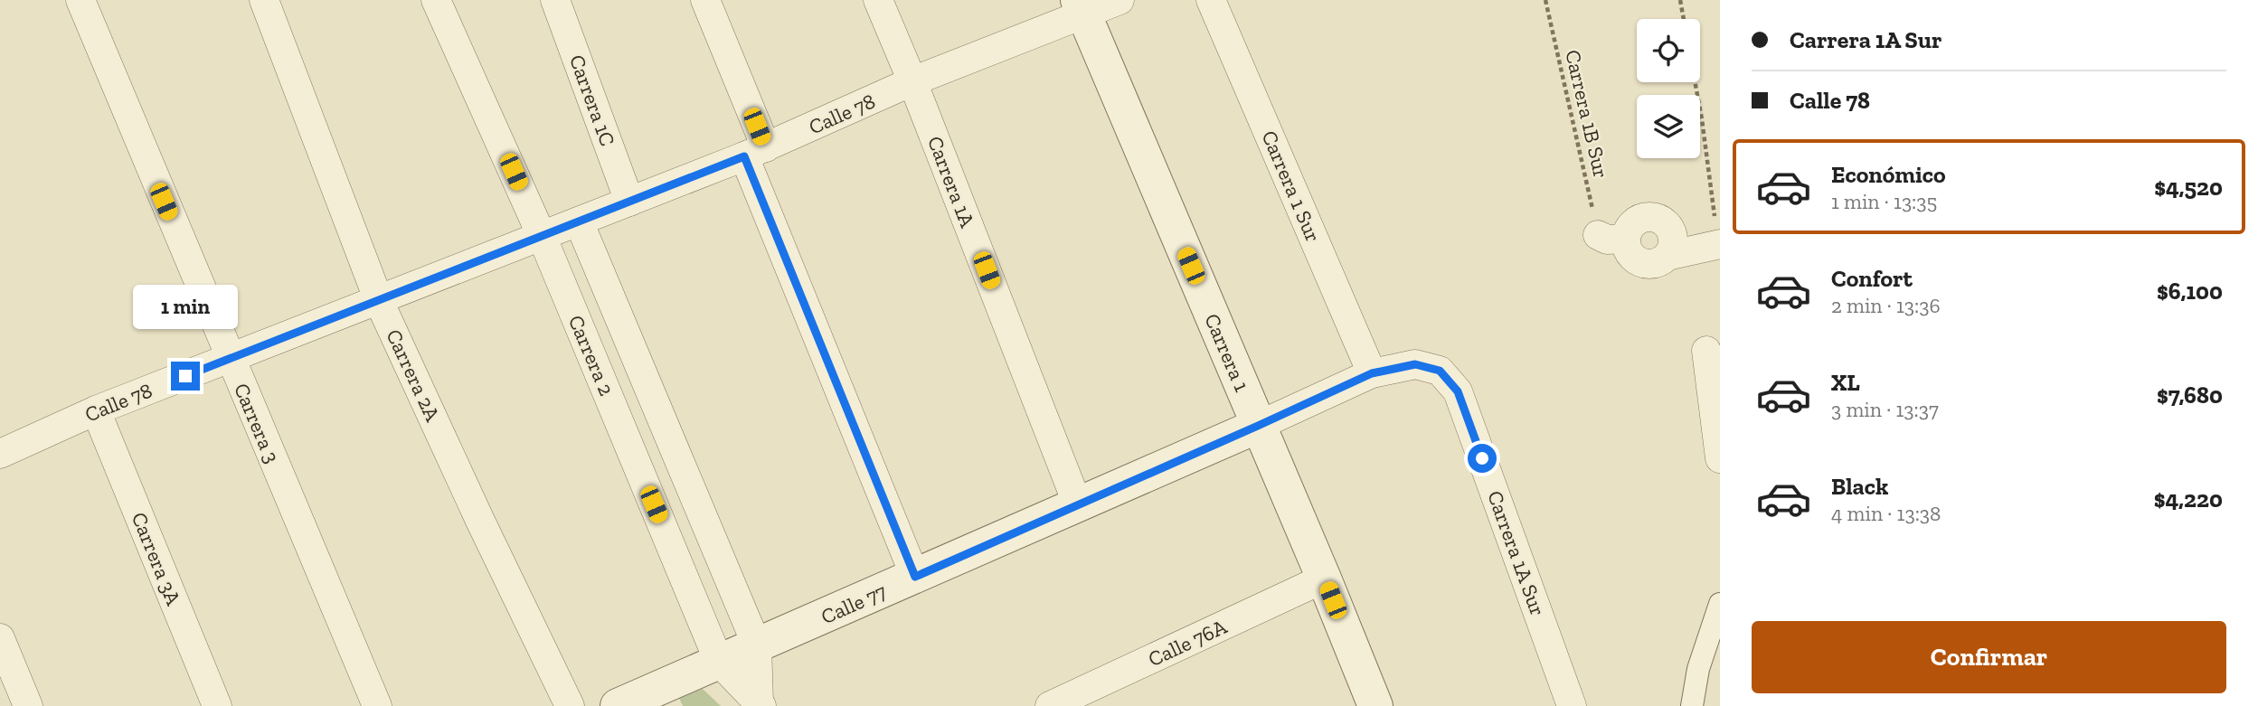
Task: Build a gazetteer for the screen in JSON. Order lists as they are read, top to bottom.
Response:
{
  "streets": {
    "street": [
      "Carrera 1C",
      "Calle 78",
      "Carrera 1A",
      "Carrera 1 Sur",
      "Carrera 1",
      "Carrera 2",
      "Carrera 2A",
      "Carrera 3",
      "Carrera 1A Sur",
      "Carrera 3A",
      "Calle 77",
      "Calle 76A"
    ],
    "path": ["Carrera 1B Sur"]
  },
  "crossings": [
    ["Carrera 1C", "Calle 78"],
    ["Calle 78", "Carrera 1A"],
    ["Calle 78", "Carrera 1"],
    ["Calle 78", "Carrera 2"],
    ["Calle 78", "Carrera 2A"],
    ["Calle 78", "Carrera 3"],
    ["Calle 78", "Carrera 3A"],
    ["Carrera 1A", "Calle 77"],
    ["Carrera 1 Sur", "Calle 77"],
    ["Carrera 1", "Calle 77"],
    ["Carrera 1", "Calle 76A"],
    ["Carrera 2", "Calle 77"],
    ["Carrera 1A Sur", "Calle 77"]
  ],
  "page": {
    "banner": ["Carrera 1A Sur", "Calle 78"],
    "list": [
      {
        "name": "Económico",
        "note": "1 min · 13:35",
        "value": "$4,520"
      },
      {
        "name": "Confort",
        "note": "2 min · 13:36",
        "value": "$6,100"
      },
      {
        "name": "XL",
        "note": "3 min · 13:37",
        "value": "$7,680"
      },
      {
        "name": "Black",
        "note": "4 min · 13:38",
        "value": "$4,220"
      }
    ],
    "bubble": "1 min",
    "buttons": "Confirmar"
  }
}
